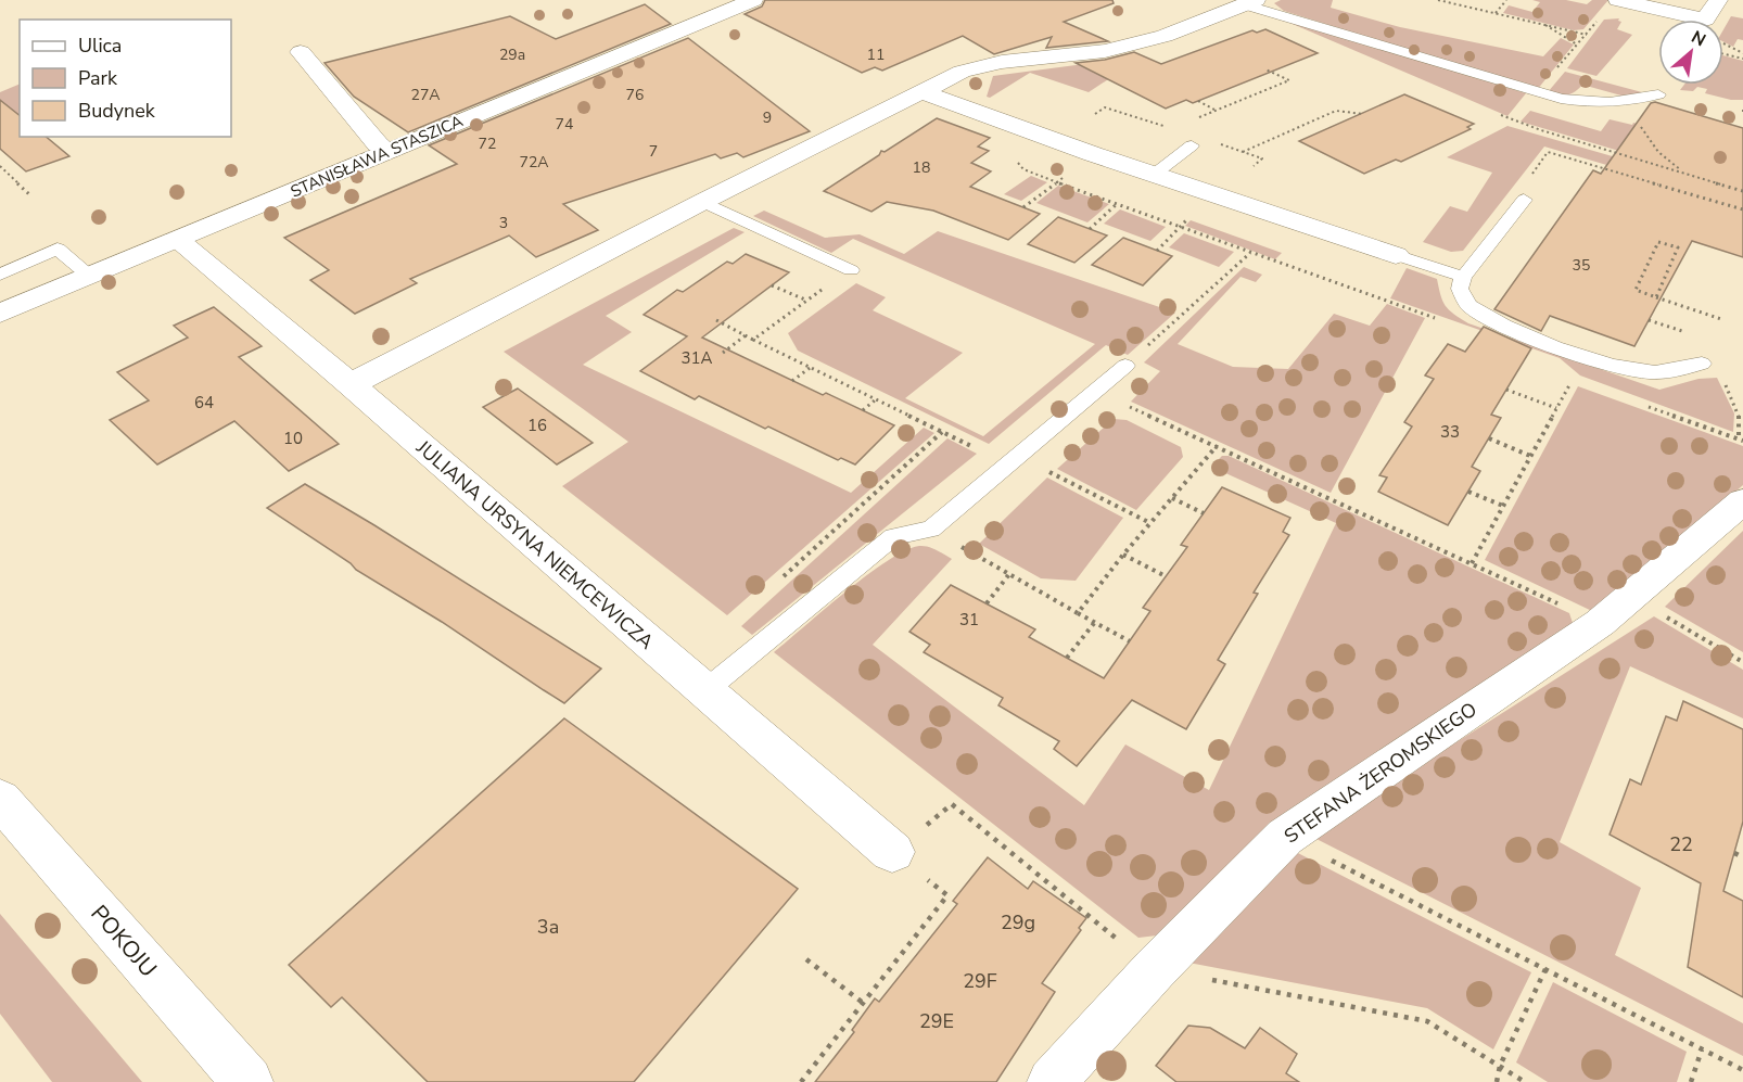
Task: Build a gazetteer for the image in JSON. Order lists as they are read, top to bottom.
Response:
{
  "streets": {
    "street": [
      "STANISŁAWA STASZICA",
      "JULIANA URSYNA NIEMCEWICZA",
      "STEFANA ŻEROMSKIEGO",
      "POKOJU"
    ]
  },
  "crossings": [
    ["STANISŁAWA STASZICA", "JULIANA URSYNA NIEMCEWICZA"]
  ],
  "house_numbers": [
    "29a",
    "11",
    "27A",
    "76",
    "9",
    "74",
    "72",
    "7",
    "72A",
    "18",
    "3",
    "35",
    "31A",
    "64",
    "16",
    "33",
    "10",
    "31",
    "22",
    "29g",
    "3a",
    "29F",
    "29E"
  ],
  "legend": ["Ulica", "Park", "Budynek"],
  "north": "top right"
}
